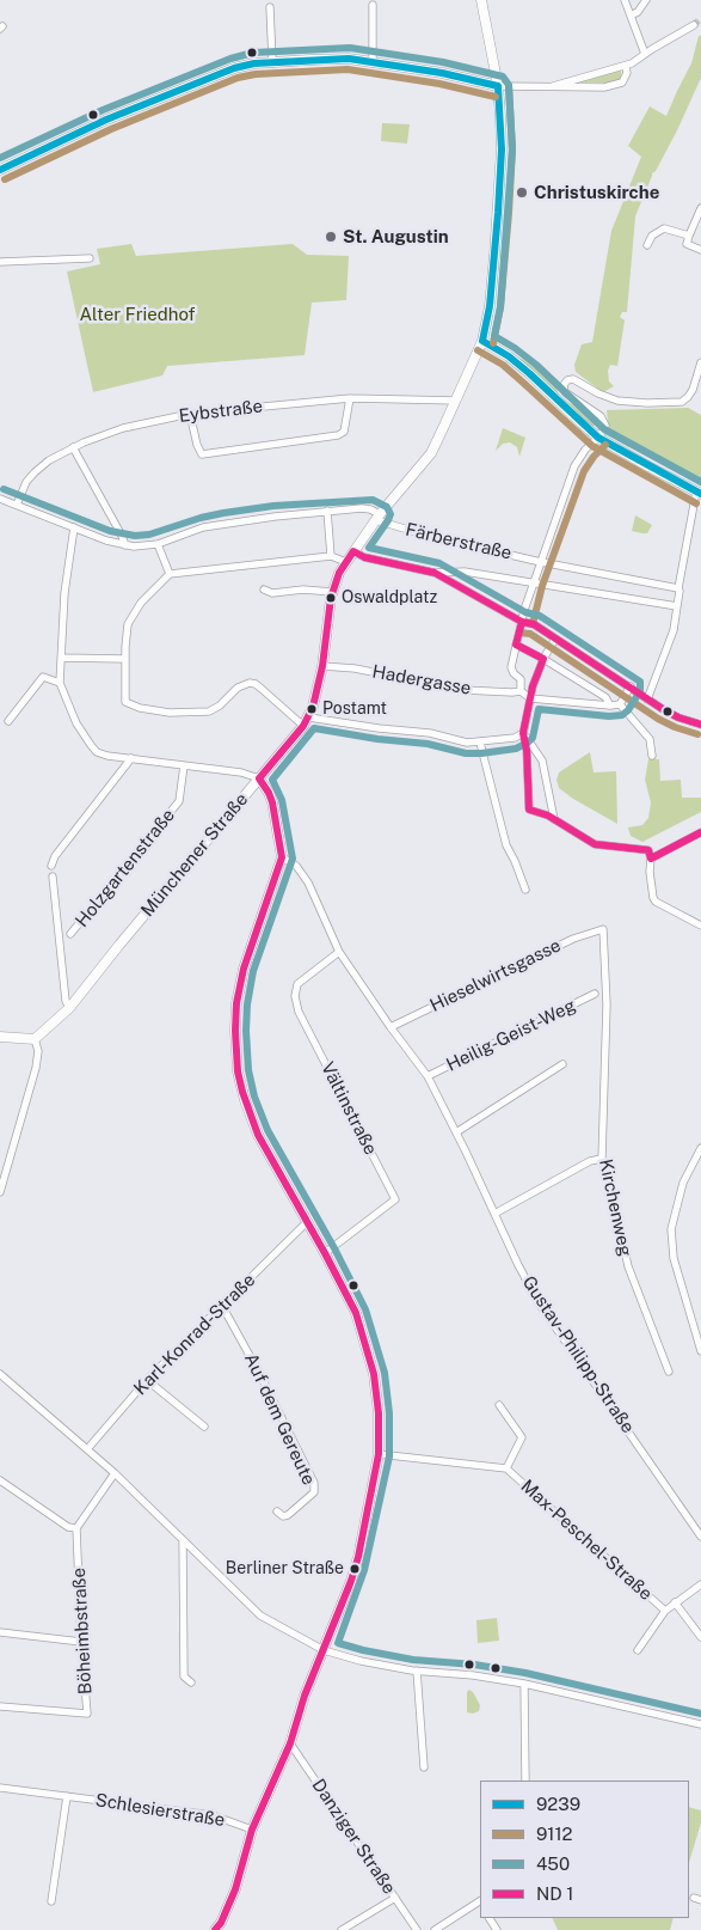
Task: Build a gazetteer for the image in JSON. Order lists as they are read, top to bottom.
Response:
{
  "streets": {
    "main road": ["Münchener Straße"],
    "street": [
      "Eybstraße",
      "Färberstraße",
      "Hadergasse",
      "Holzgartenstraße",
      "Hieselwirtsgasse",
      "Heilig-Geist-Weg",
      "Vältinstraße",
      "Kirchenweg",
      "Karl-Konrad-Straße",
      "Gustav-Philipp-Straße",
      "Auf dem Gereute",
      "Max-Peschel-Straße",
      "Böheimbstraße",
      "Schlesierstraße",
      "Danziger Straße"
    ]
  },
  "crossings": [
    ["Eybstraße", "Färberstraße"],
    ["Eybstraße", "Münchener Straße"],
    ["Färberstraße", "Münchener Straße"],
    ["Hadergasse", "Münchener Straße"],
    ["Hieselwirtsgasse", "Kirchenweg"],
    ["Hieselwirtsgasse", "Gustav-Philipp-Straße"],
    ["Heilig-Geist-Weg", "Gustav-Philipp-Straße"],
    ["Vältinstraße", "Gustav-Philipp-Straße"],
    ["Karl-Konrad-Straße", "Auf dem Gereute"]
  ],
  "parks": ["Alter Friedhof"],
  "places": [
    "Christuskirche",
    "St. Augustin",
    "Oswaldplatz",
    "Postamt",
    "Berliner Straße"
  ],
  "lines": ["transit line 450", "transit line 9239", "transit line 9112"],
  "legend": [
    "9239",
    "9112",
    "450",
    "ND 1"
  ]
}
